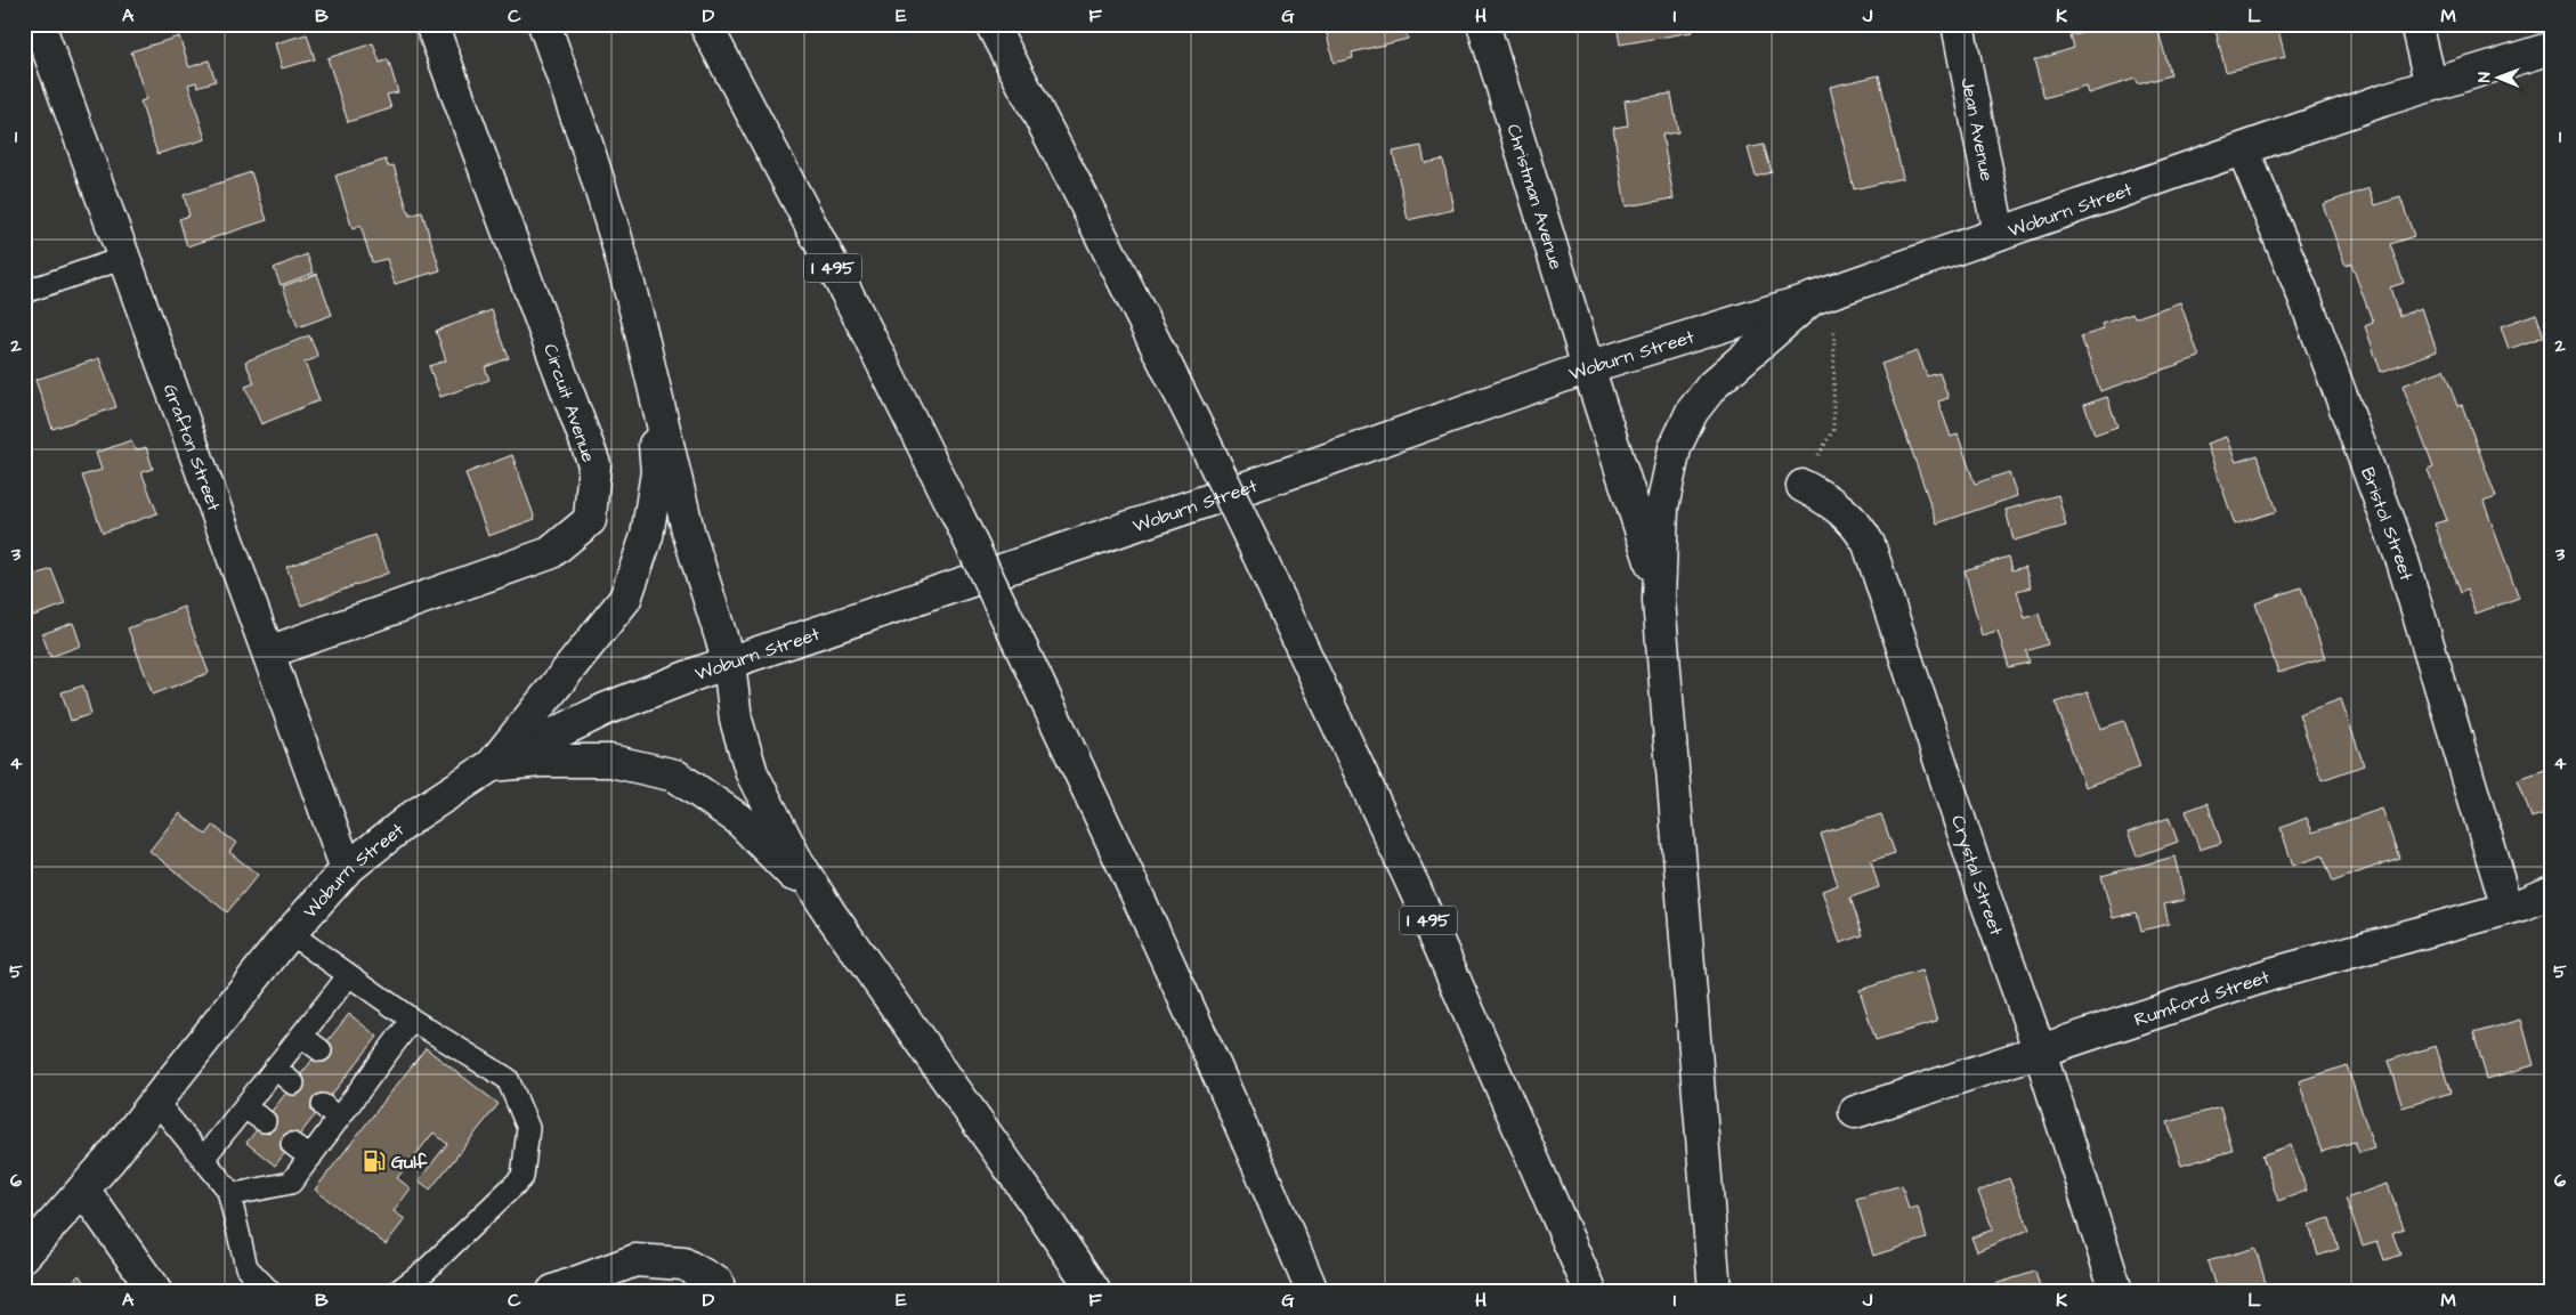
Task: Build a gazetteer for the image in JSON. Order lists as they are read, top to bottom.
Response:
{
  "streets": {
    "main road": [
      "Jean Avenue",
      "Christman Avenue",
      "Woburn Street",
      "I 495",
      "Circuit Avenue",
      "Grafton Street",
      "Bristol Street",
      "Crystal Street",
      "Rumford Street"
    ]
  },
  "crossings": [
    ["Jean Avenue", "Woburn Street"],
    ["Christman Avenue", "Woburn Street"],
    ["Woburn Street", "Grafton Street"],
    ["Woburn Street", "Bristol Street"],
    ["Circuit Avenue", "Grafton Street"],
    ["Bristol Street", "Rumford Street"],
    ["Crystal Street", "Rumford Street"]
  ],
  "places": {
    "fuel station": ["Gulf"]
  },
  "north": "left",
  "grid": {
    "columns": [
      "A",
      "B",
      "C",
      "D",
      "E",
      "F",
      "G",
      "H",
      "I",
      "J",
      "K",
      "L",
      "M"
    ],
    "rows": [
      "1",
      "2",
      "3",
      "4",
      "5",
      "6"
    ]
  }
}
